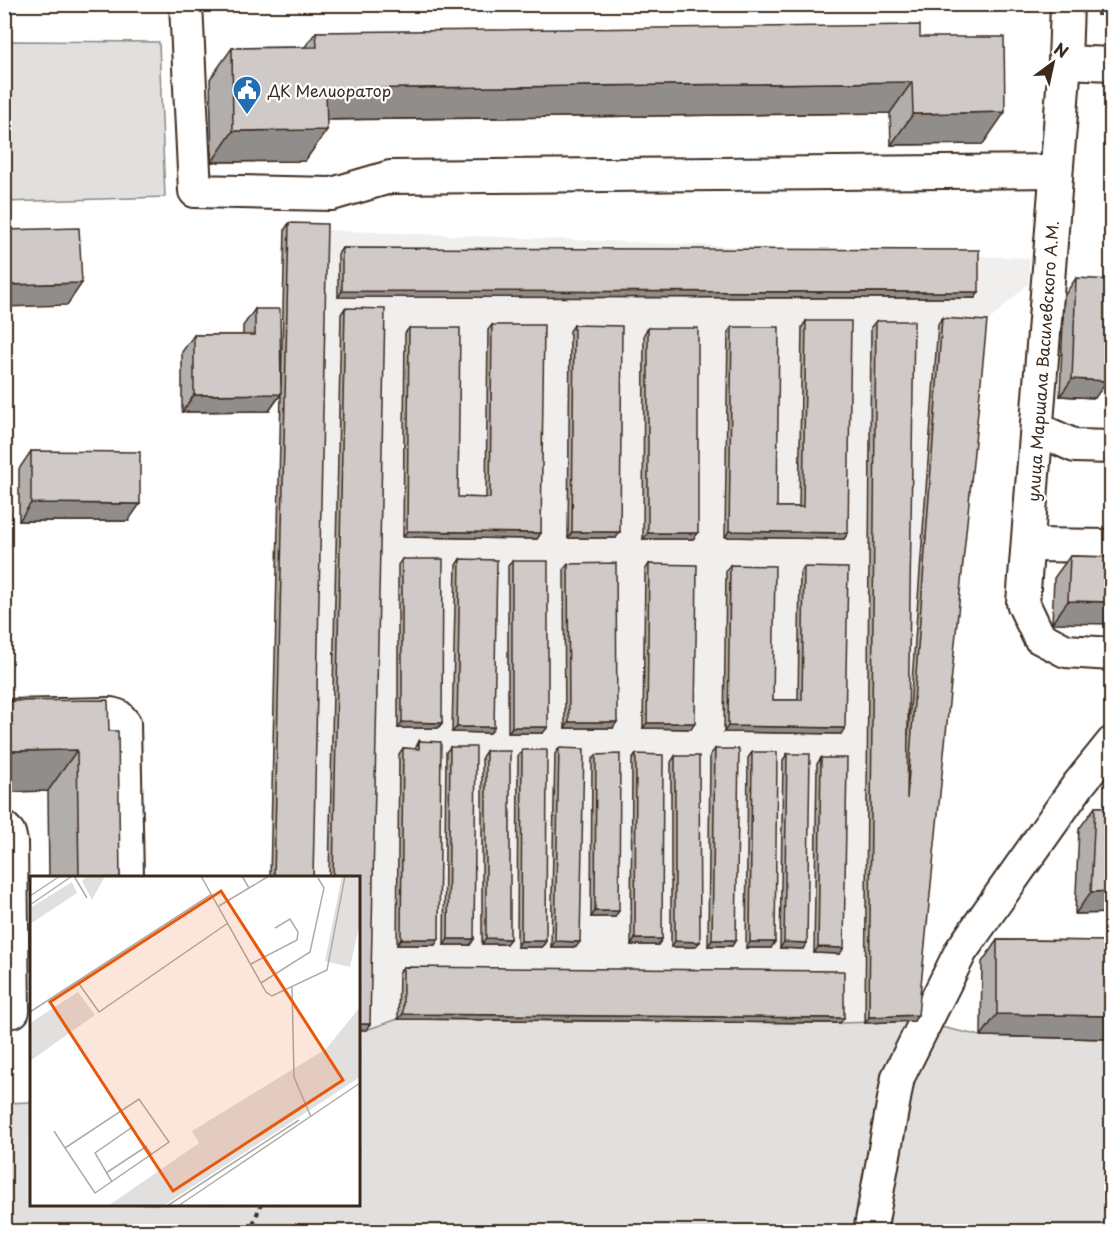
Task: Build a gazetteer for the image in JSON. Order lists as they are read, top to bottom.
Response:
{
  "streets": {
    "street": ["улица Маршала Василевского А.М."]
  },
  "places": {
    "public building": ["ДК Мелиоратор"]
  },
  "north": "top right"
}
